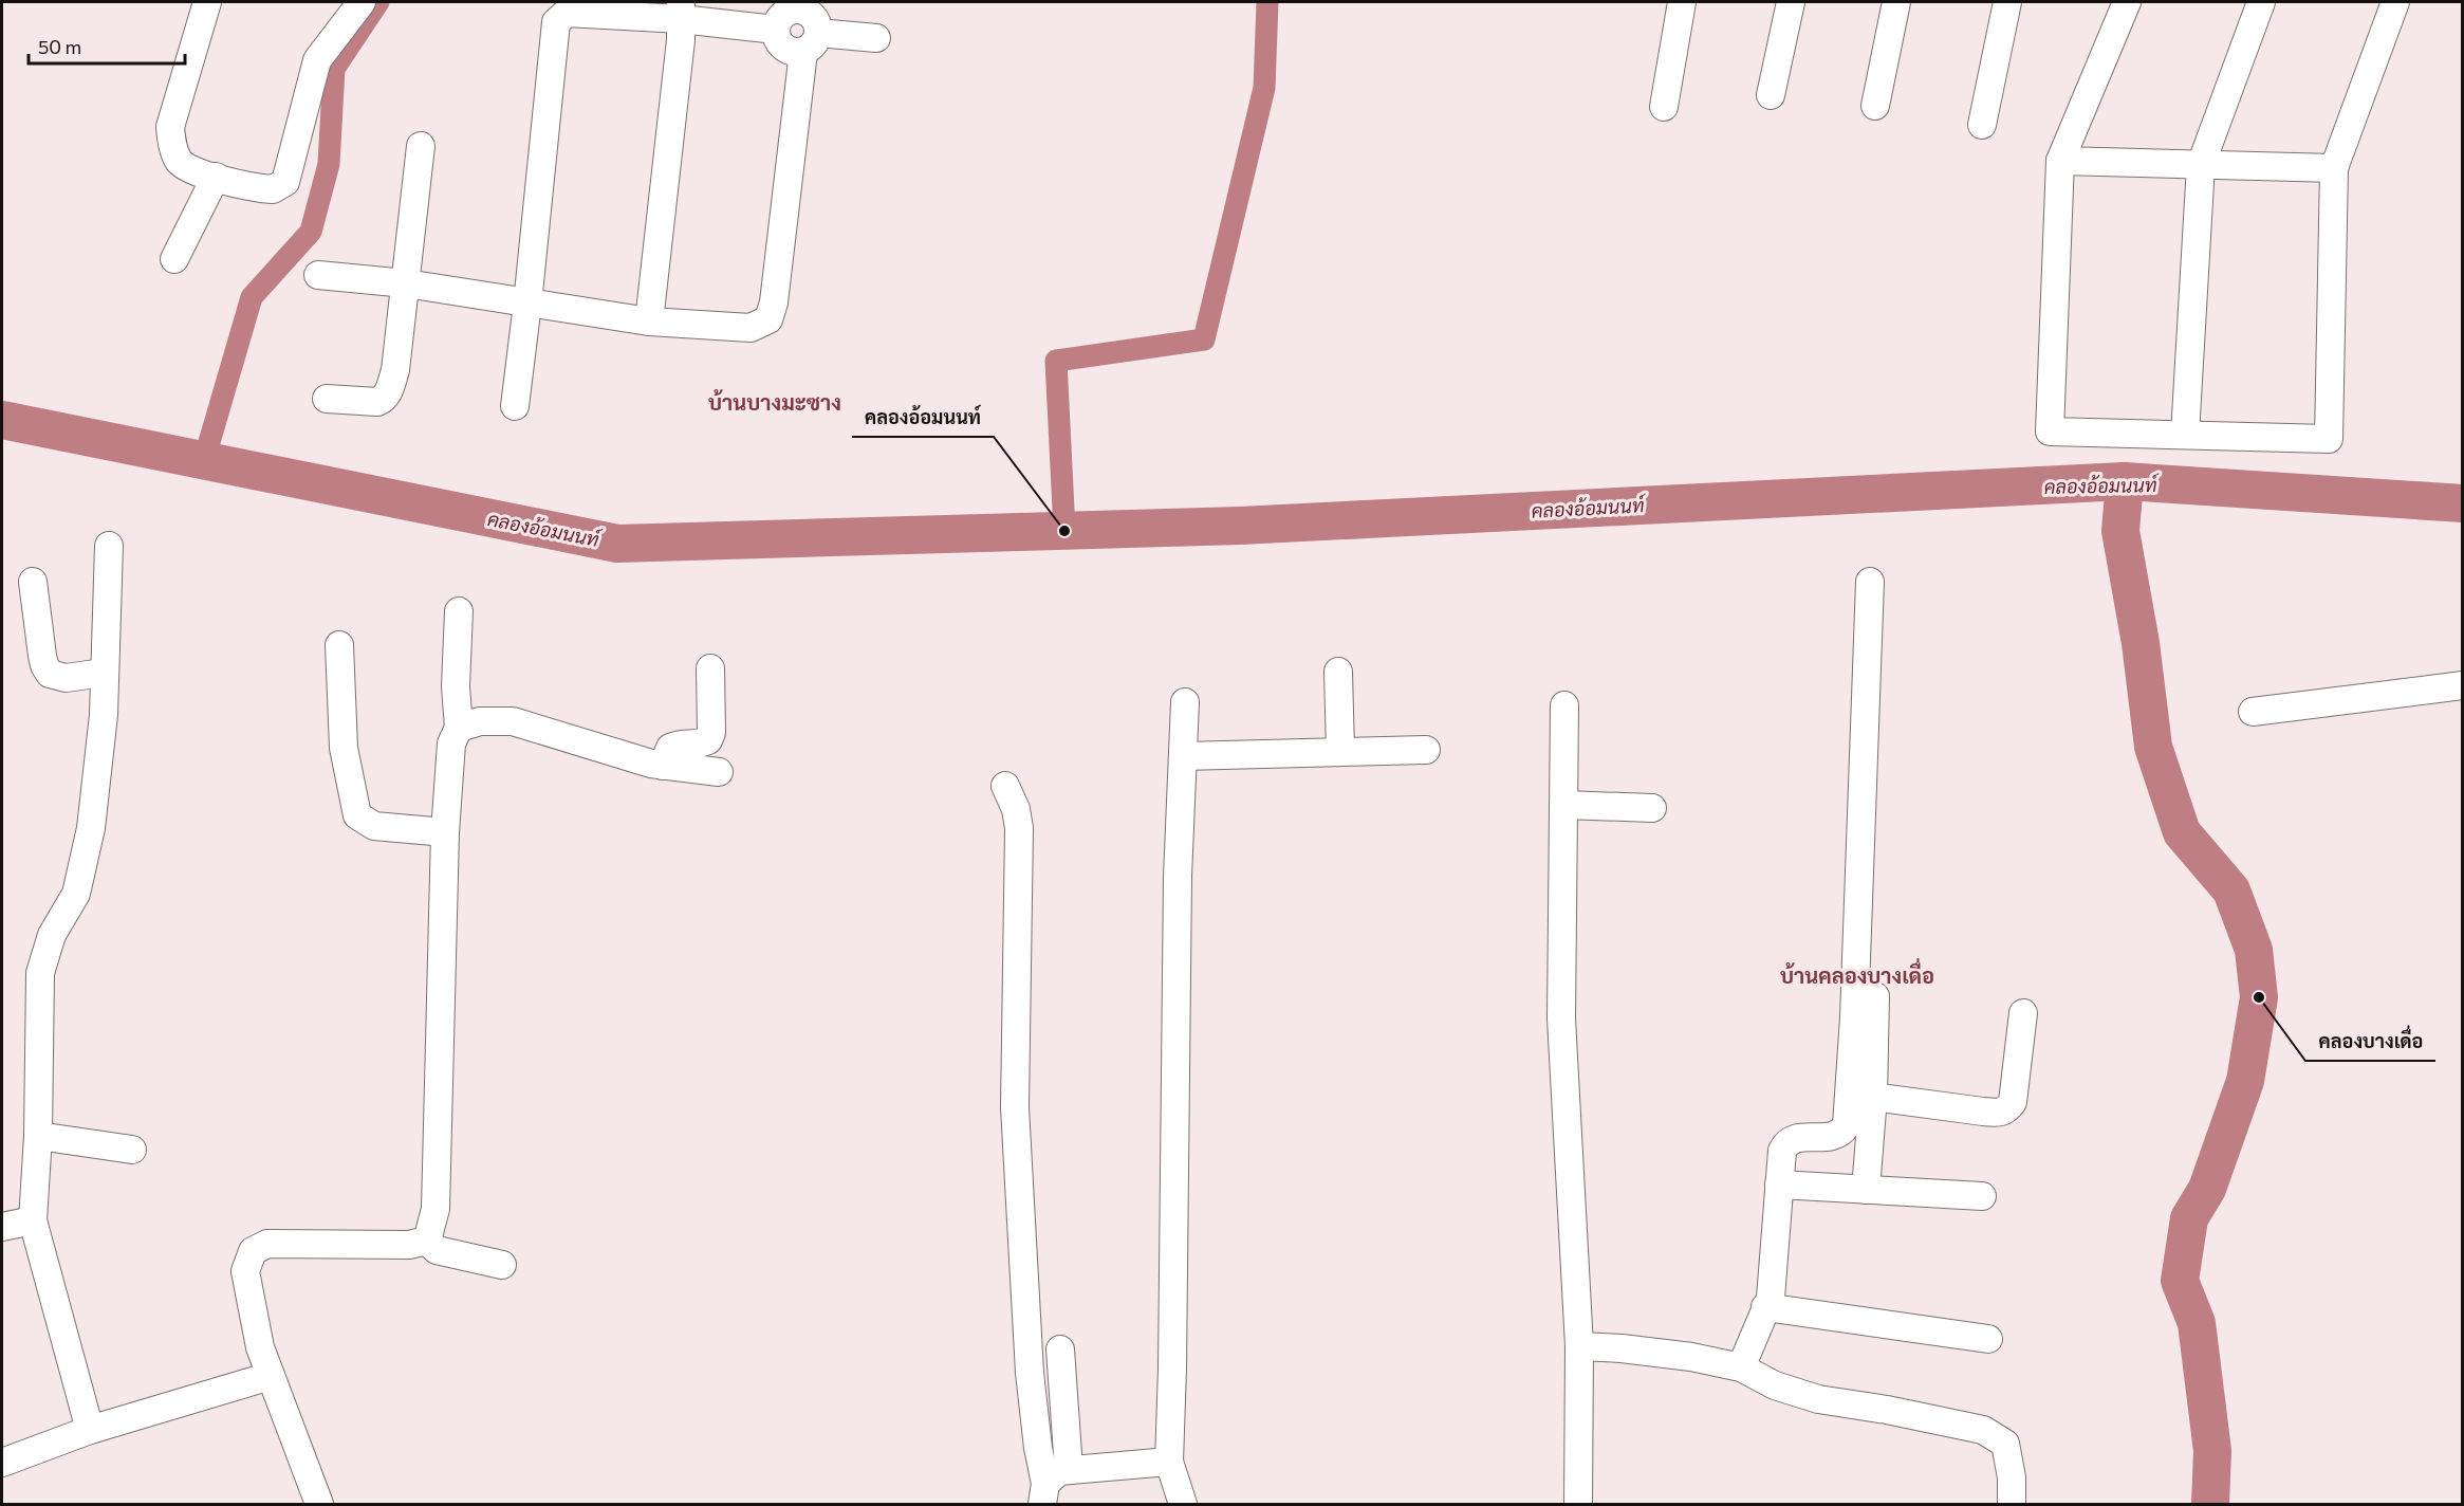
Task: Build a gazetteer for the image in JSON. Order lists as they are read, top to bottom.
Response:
{
  "districts": ["บ้านบางมะซาง", "บ้านคลองบางเดื่อ"],
  "water": ["คลองอ้อมนนท์"],
  "places": ["คลองอ้อมนนท์", "คลองบางเดื่อ"],
  "scale_bar": "50 m"
}
